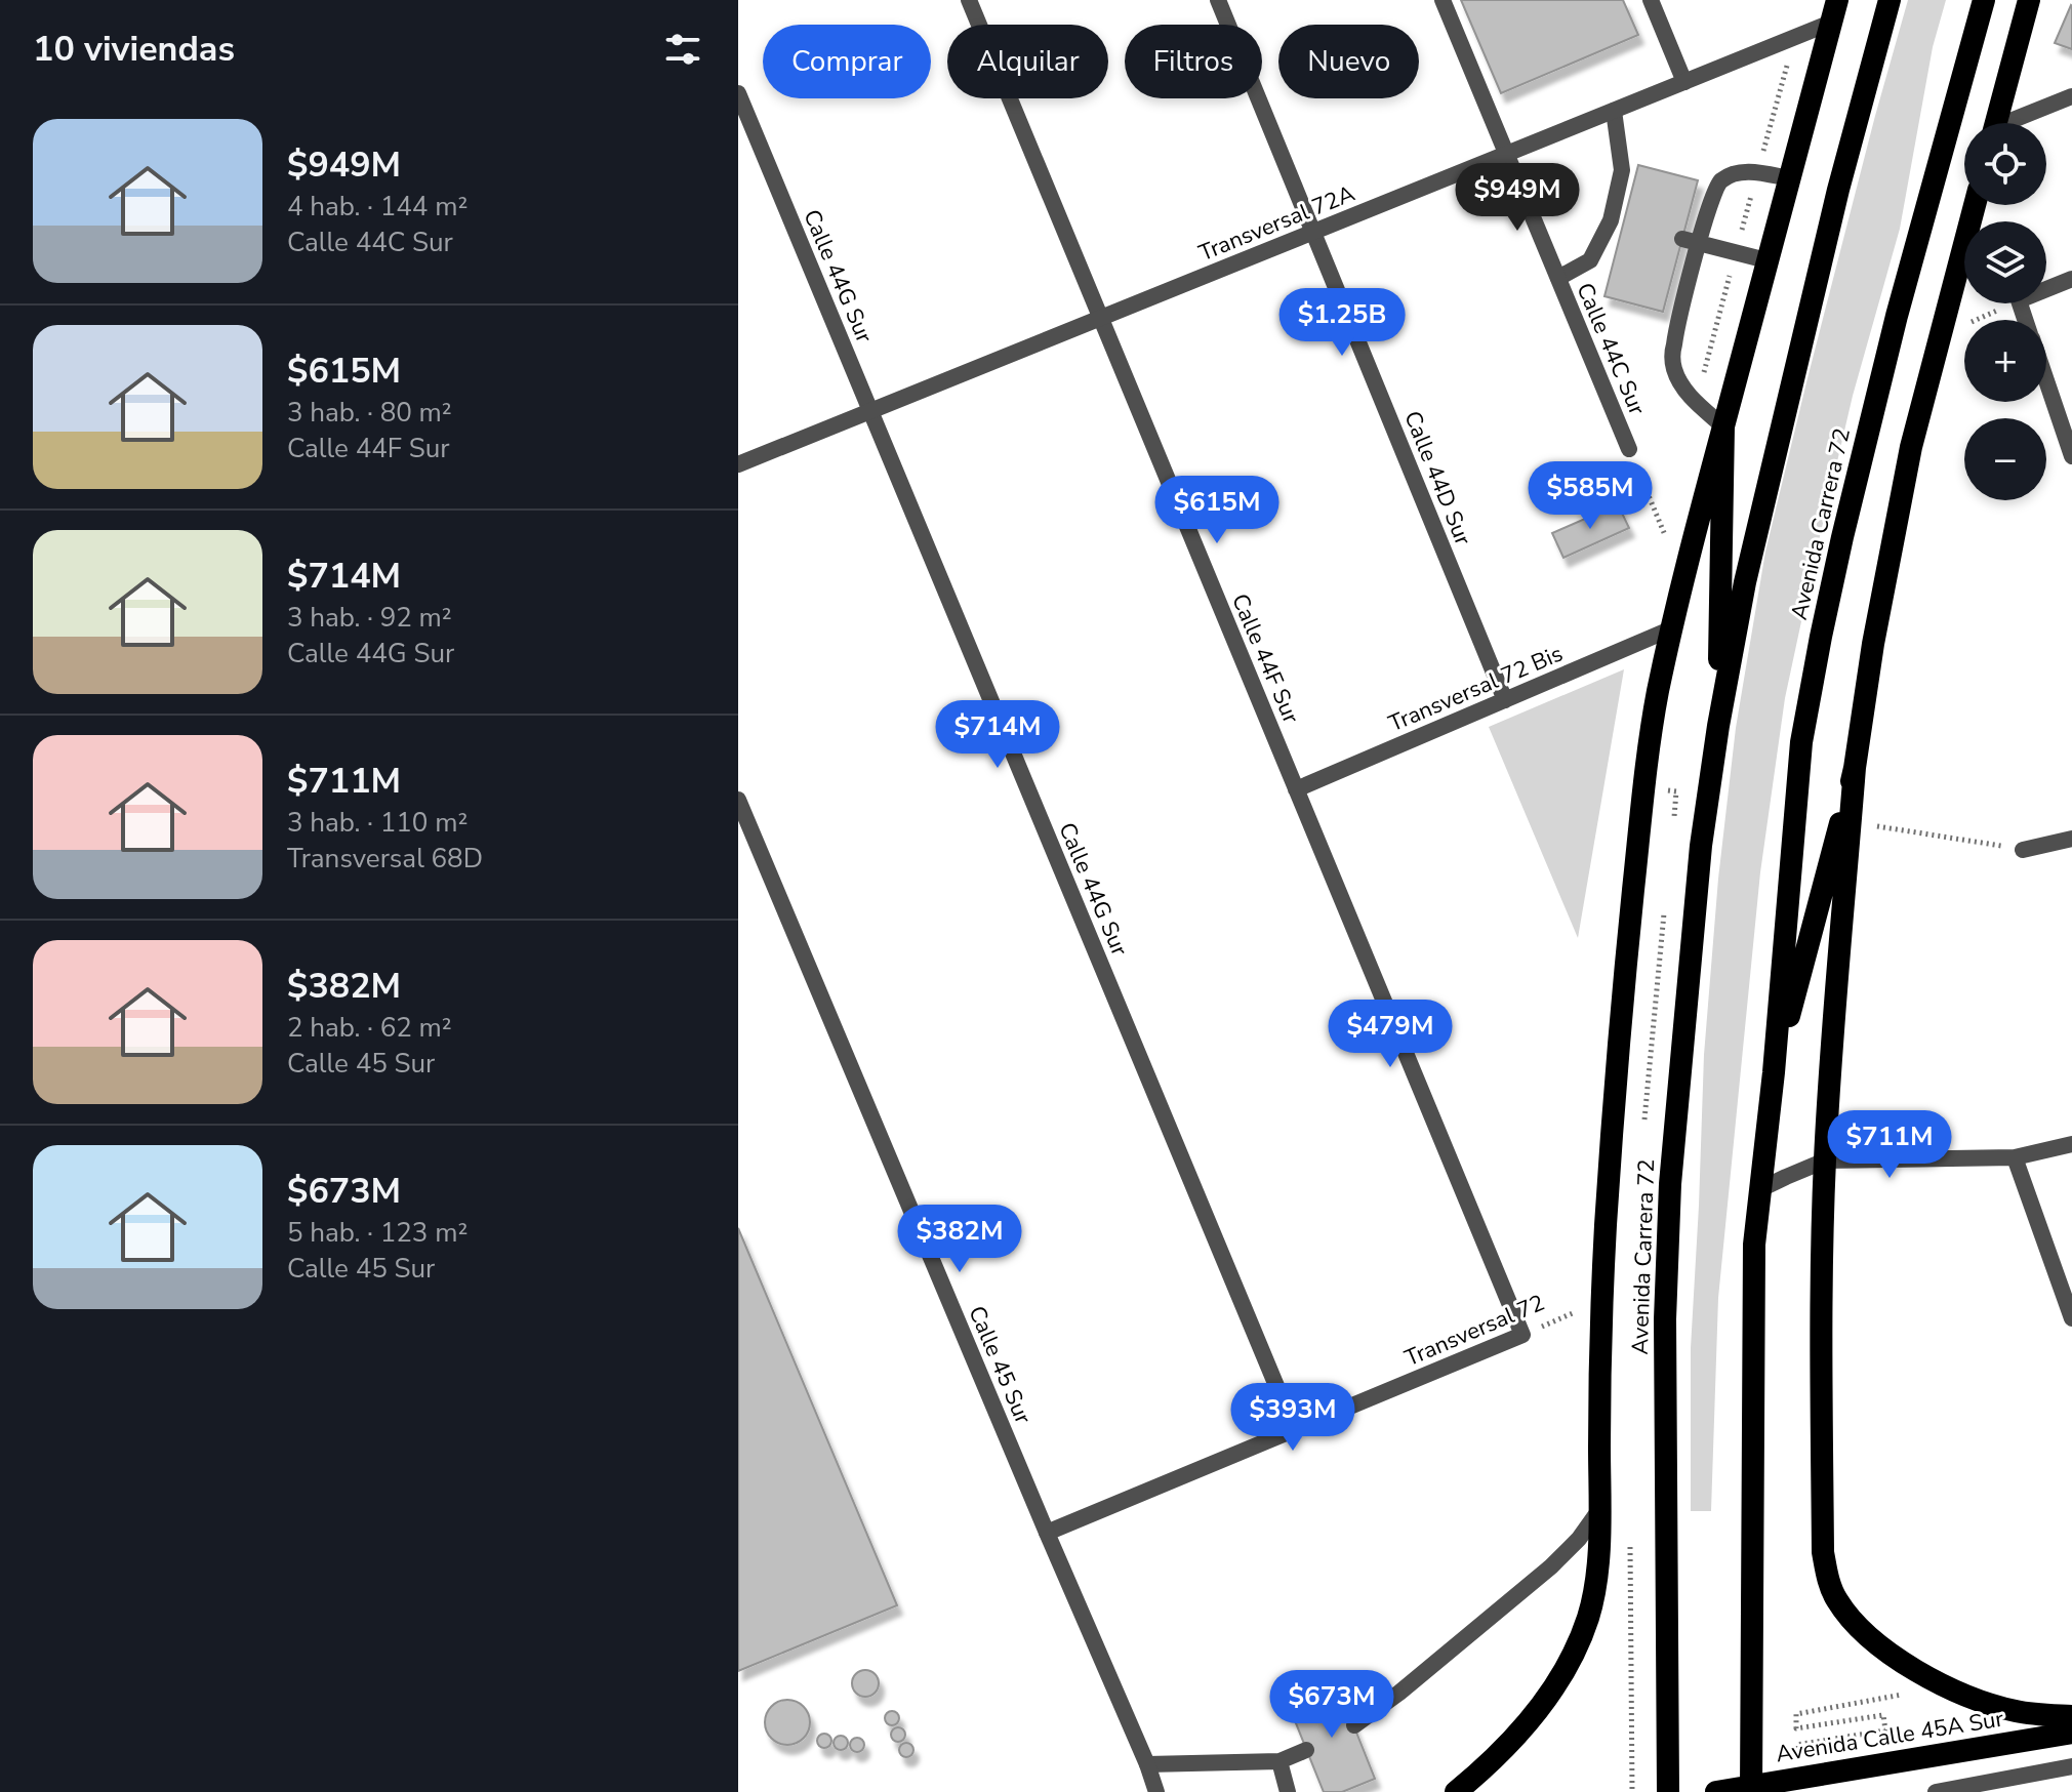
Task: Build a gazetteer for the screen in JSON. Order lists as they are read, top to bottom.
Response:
{
  "streets": {
    "highway": ["Avenida Carrera 72", "Avenida Calle 45A Sur"],
    "street": [
      "Transversal 72A",
      "Calle 44G Sur",
      "Calle 44C Sur",
      "Calle 44D Sur",
      "Calle 44F Sur",
      "Transversal 72 Bis",
      "Transversal 72",
      "Calle 45 Sur"
    ]
  },
  "crossings": [
    ["Transversal 72A", "Calle 44G Sur"],
    ["Transversal 72A", "Calle 44C Sur"],
    ["Transversal 72A", "Calle 44D Sur"],
    ["Transversal 72A", "Avenida Carrera 72"],
    ["Transversal 72A", "Calle 44F Sur"],
    ["Calle 44G Sur", "Transversal 72"],
    ["Calle 44D Sur", "Transversal 72 Bis"],
    ["Calle 44F Sur", "Transversal 72 Bis"],
    ["Calle 44F Sur", "Transversal 72"],
    ["Transversal 72", "Calle 45 Sur"]
  ],
  "page": {
    "heading": "10 viviendas",
    "chip": [
      "Comprar",
      "Alquilar",
      "Filtros",
      "Nuevo"
    ],
    "list": [
      {
        "name": "$949M",
        "note": "4 hab. · 144 m² · Calle 44C Sur"
      },
      {
        "name": "$615M",
        "note": "3 hab. · 80 m² · Calle 44F Sur"
      },
      {
        "name": "$714M",
        "note": "3 hab. · 92 m² · Calle 44G Sur"
      },
      {
        "name": "$711M",
        "note": "3 hab. · 110 m² · Transversal 68D"
      },
      {
        "name": "$382M",
        "note": "2 hab. · 62 m² · Calle 45 Sur"
      },
      {
        "name": "$673M",
        "note": "5 hab. · 123 m² · Calle 45 Sur"
      }
    ],
    "map_buttons": ["+", "−"],
    "price": [
      "$949M",
      "$1.25B",
      "$585M",
      "$615M",
      "$714M",
      "$479M",
      "$711M",
      "$382M",
      "$393M",
      "$673M"
    ]
  }
}
